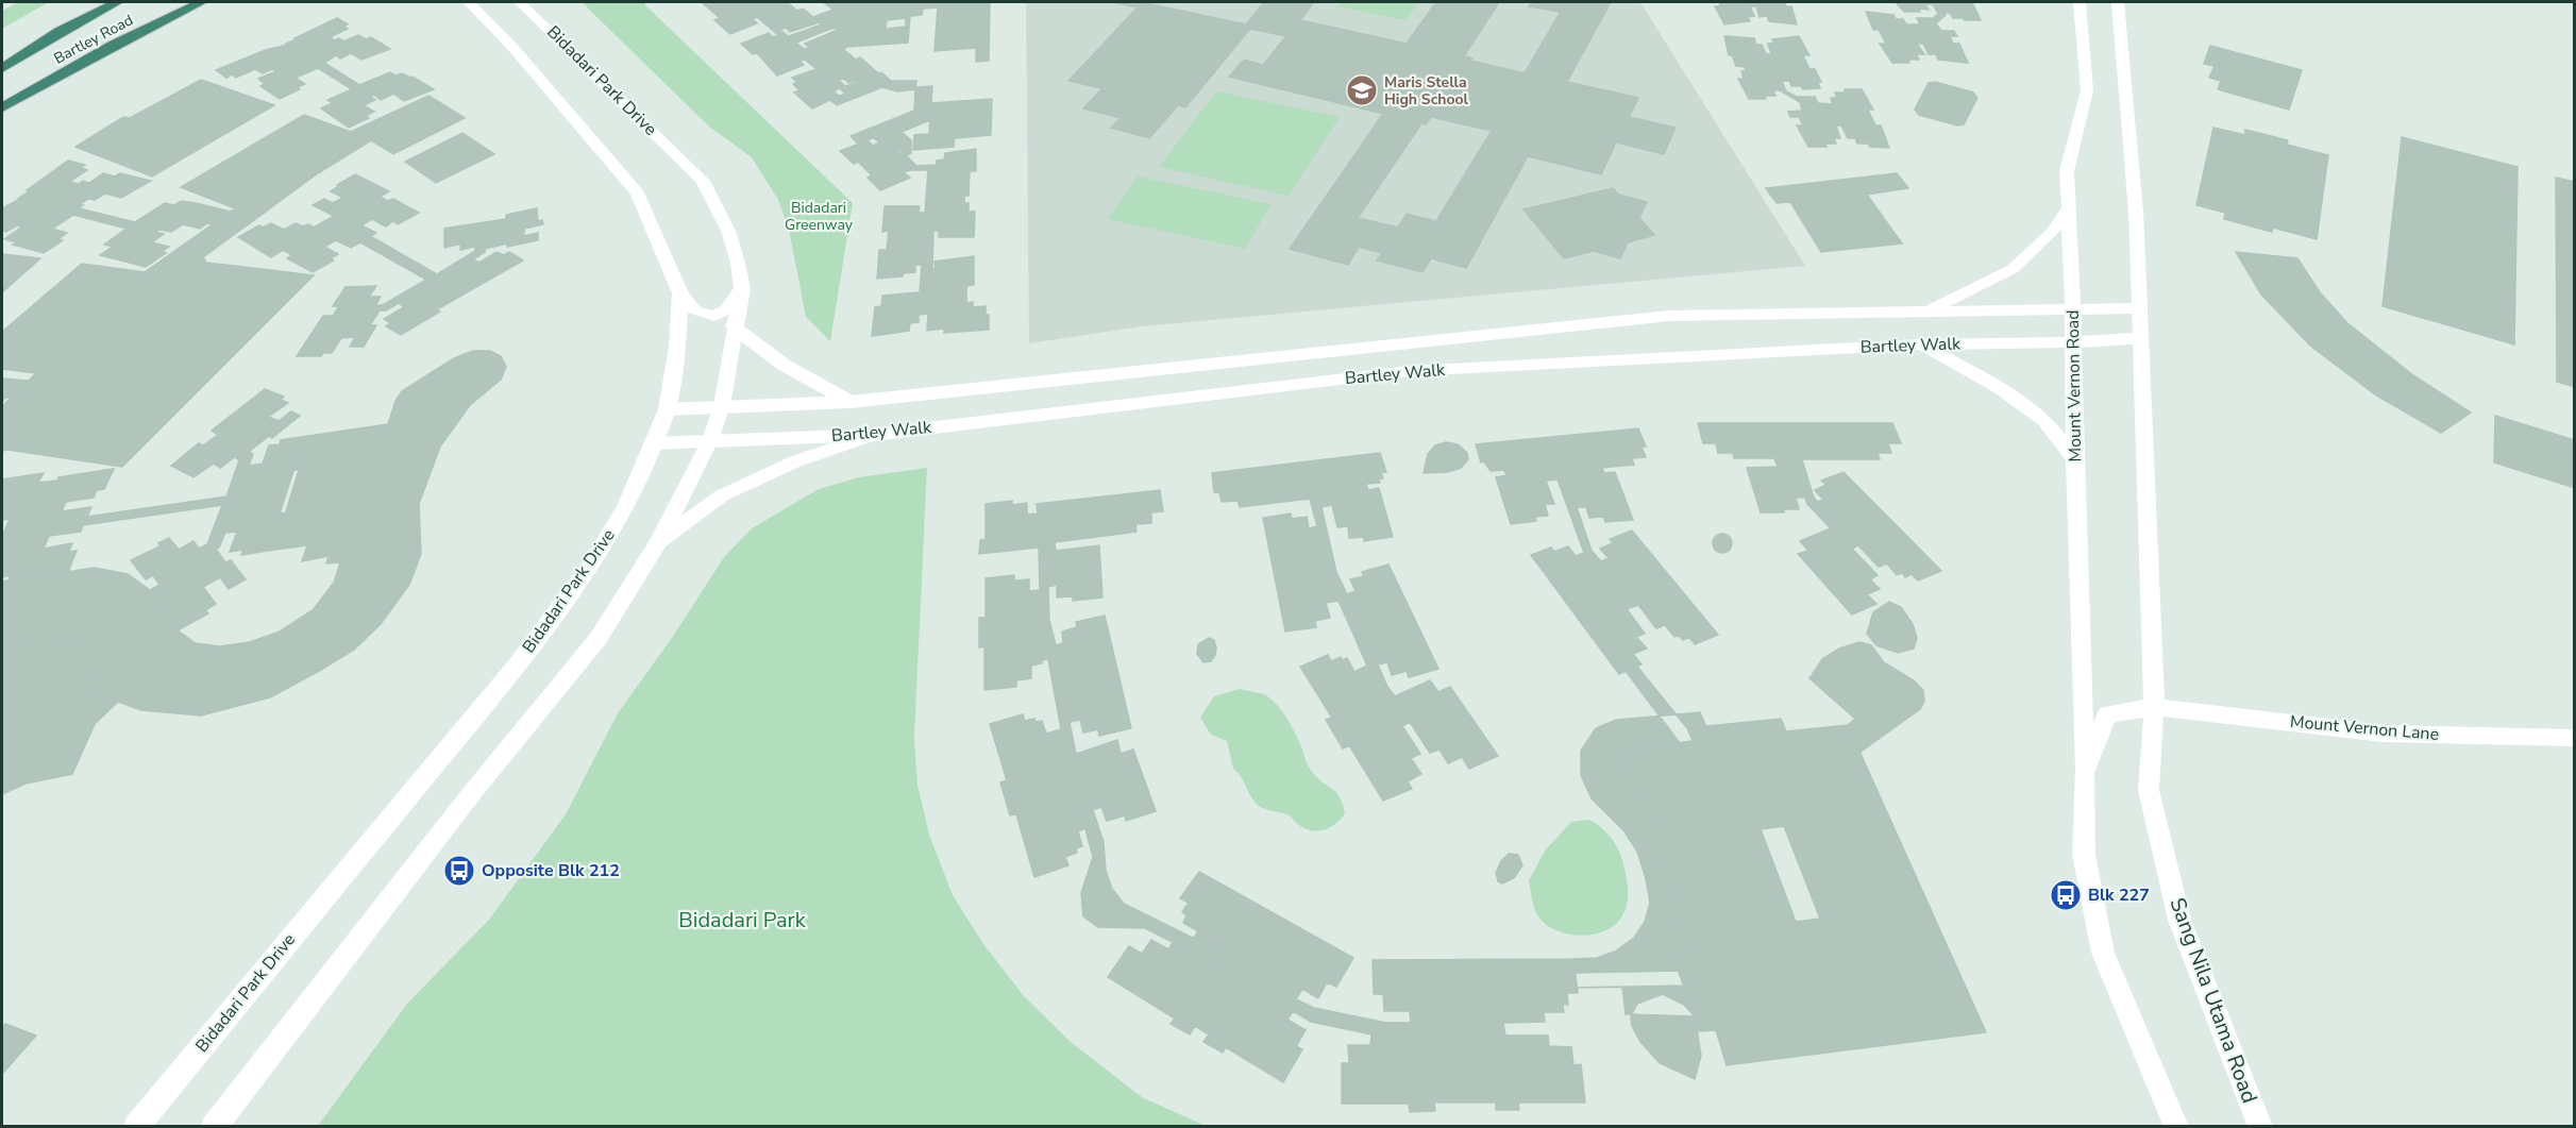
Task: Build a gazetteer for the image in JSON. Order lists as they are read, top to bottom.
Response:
{
  "streets": {
    "highway": ["Bartley Road"],
    "street": [
      "Bidadari Park Drive",
      "Bartley Walk",
      "Mount Vernon Road",
      "Mount Vernon Lane",
      "Sang Nila Utama Road"
    ]
  },
  "crossings": [
    ["Bidadari Park Drive", "Bartley Walk"],
    ["Bartley Walk", "Mount Vernon Road"],
    ["Mount Vernon Lane", "Sang Nila Utama Road"]
  ],
  "parks": ["Bidadari Greenway", "Bidadari Park"],
  "places": {
    "school or university": ["Maris Stella High School"],
    "bus stop": ["Opposite Blk 212", "Blk 227"]
  }
}
